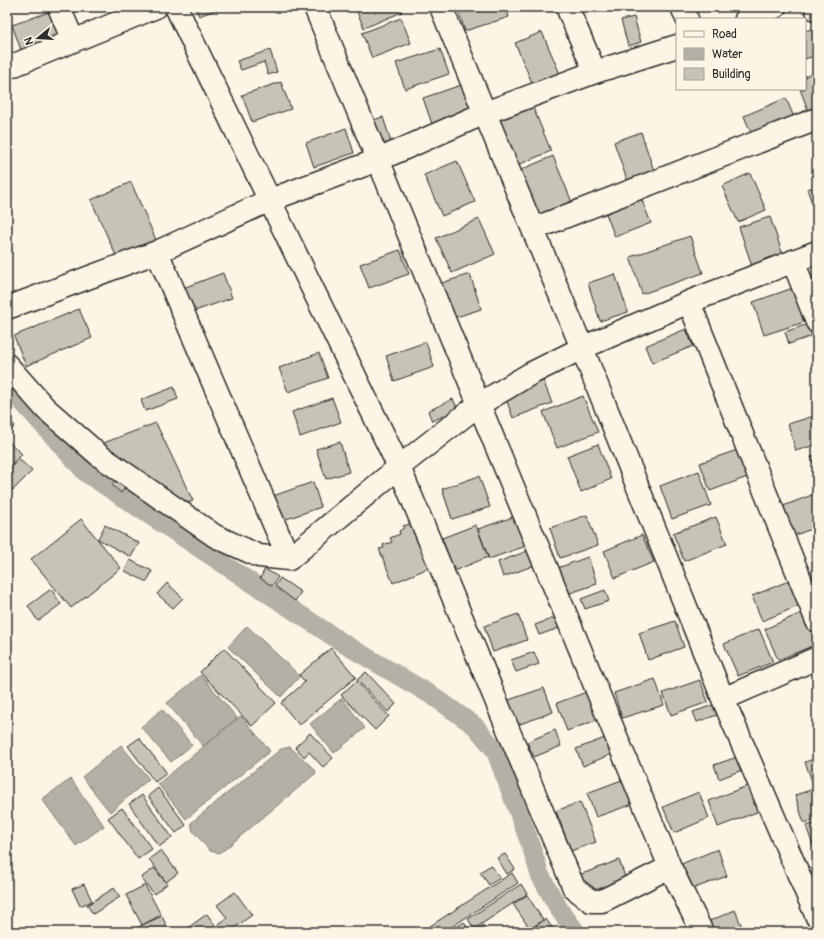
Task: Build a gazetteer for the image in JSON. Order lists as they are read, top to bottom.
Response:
{
  "legend": ["Road", "Water", "Building"],
  "north": "left"
}
